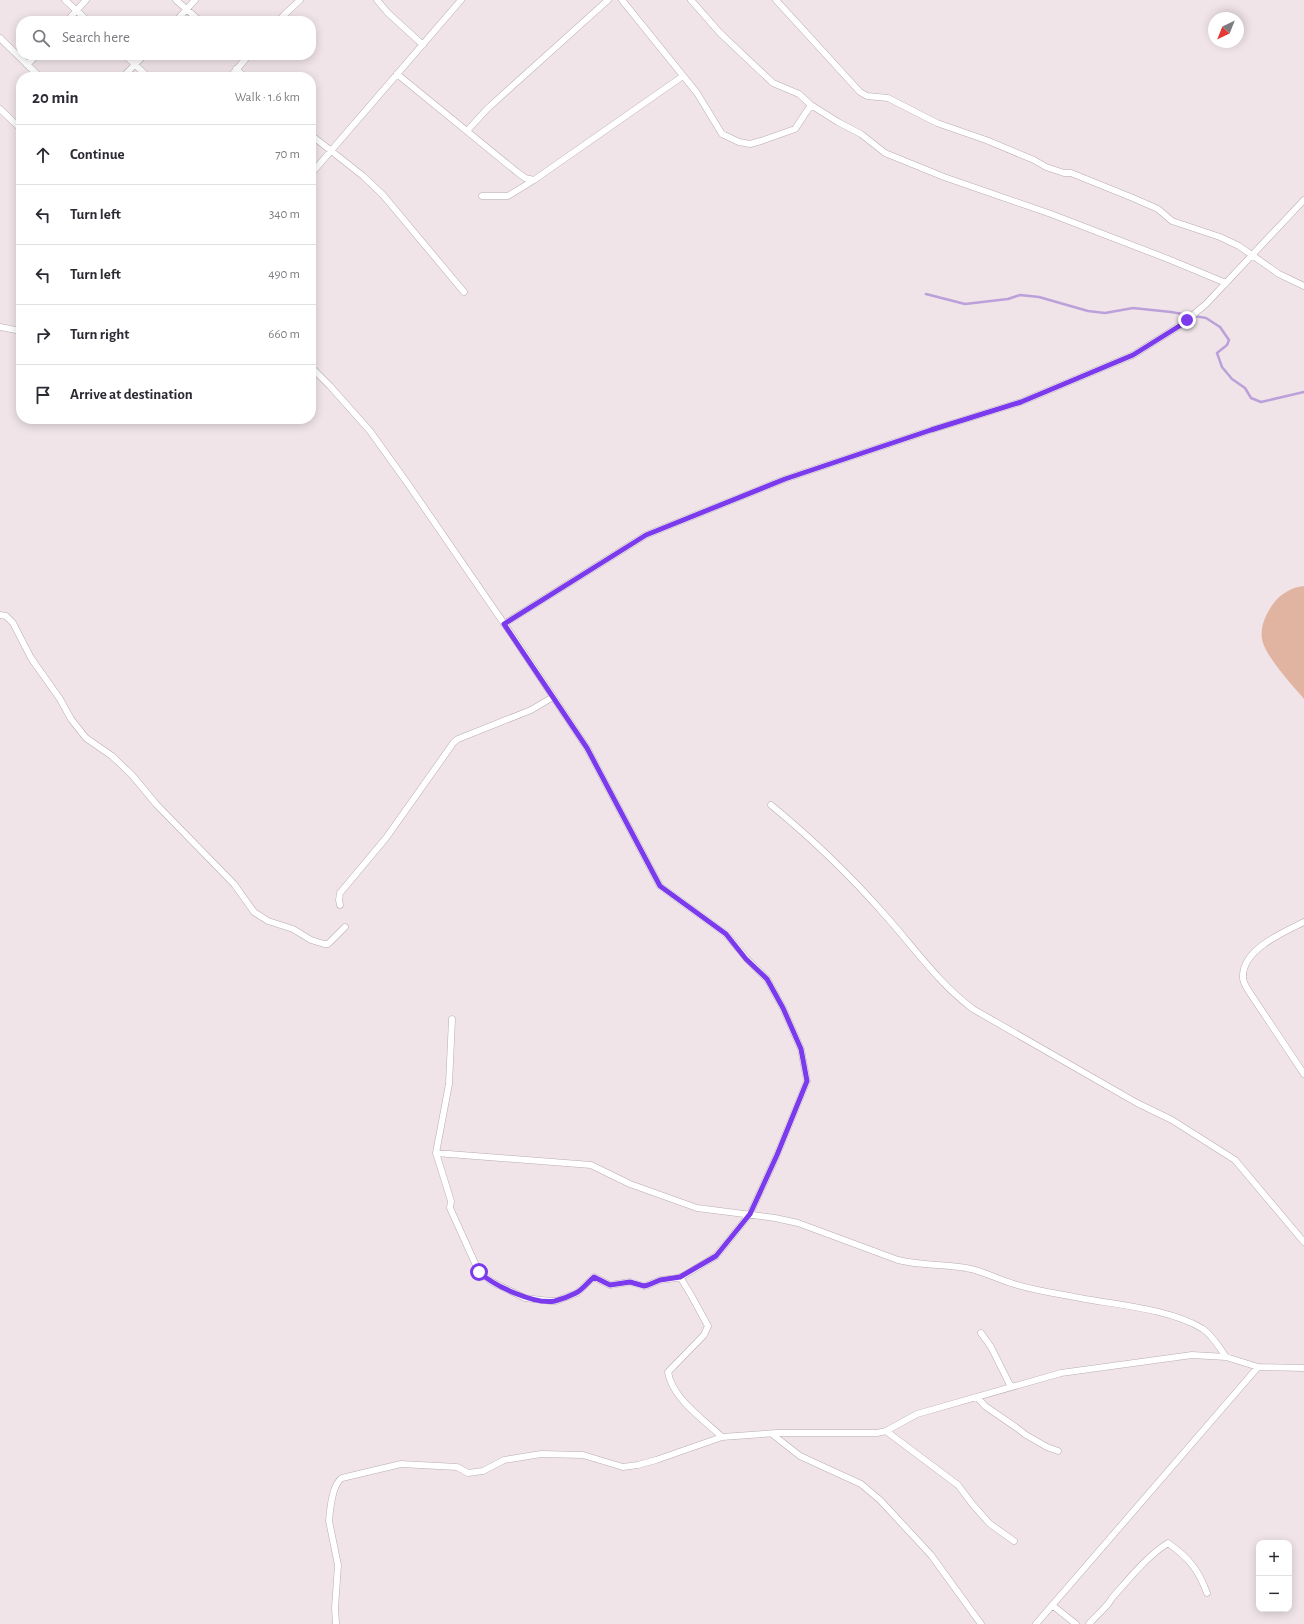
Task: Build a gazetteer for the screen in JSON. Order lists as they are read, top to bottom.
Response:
{
  "north": "bottom left",
  "page": {
    "search": "Search here",
    "heading": ["20 min", "Walk · 1.6 km"],
    "list": [
      ["Continue", "70 m"],
      ["Turn left", "340 m"],
      ["Turn left", "490 m"],
      ["Turn right", "660 m"],
      "Arrive at destination"
    ],
    "map_buttons": ["+", "−"]
  }
}
